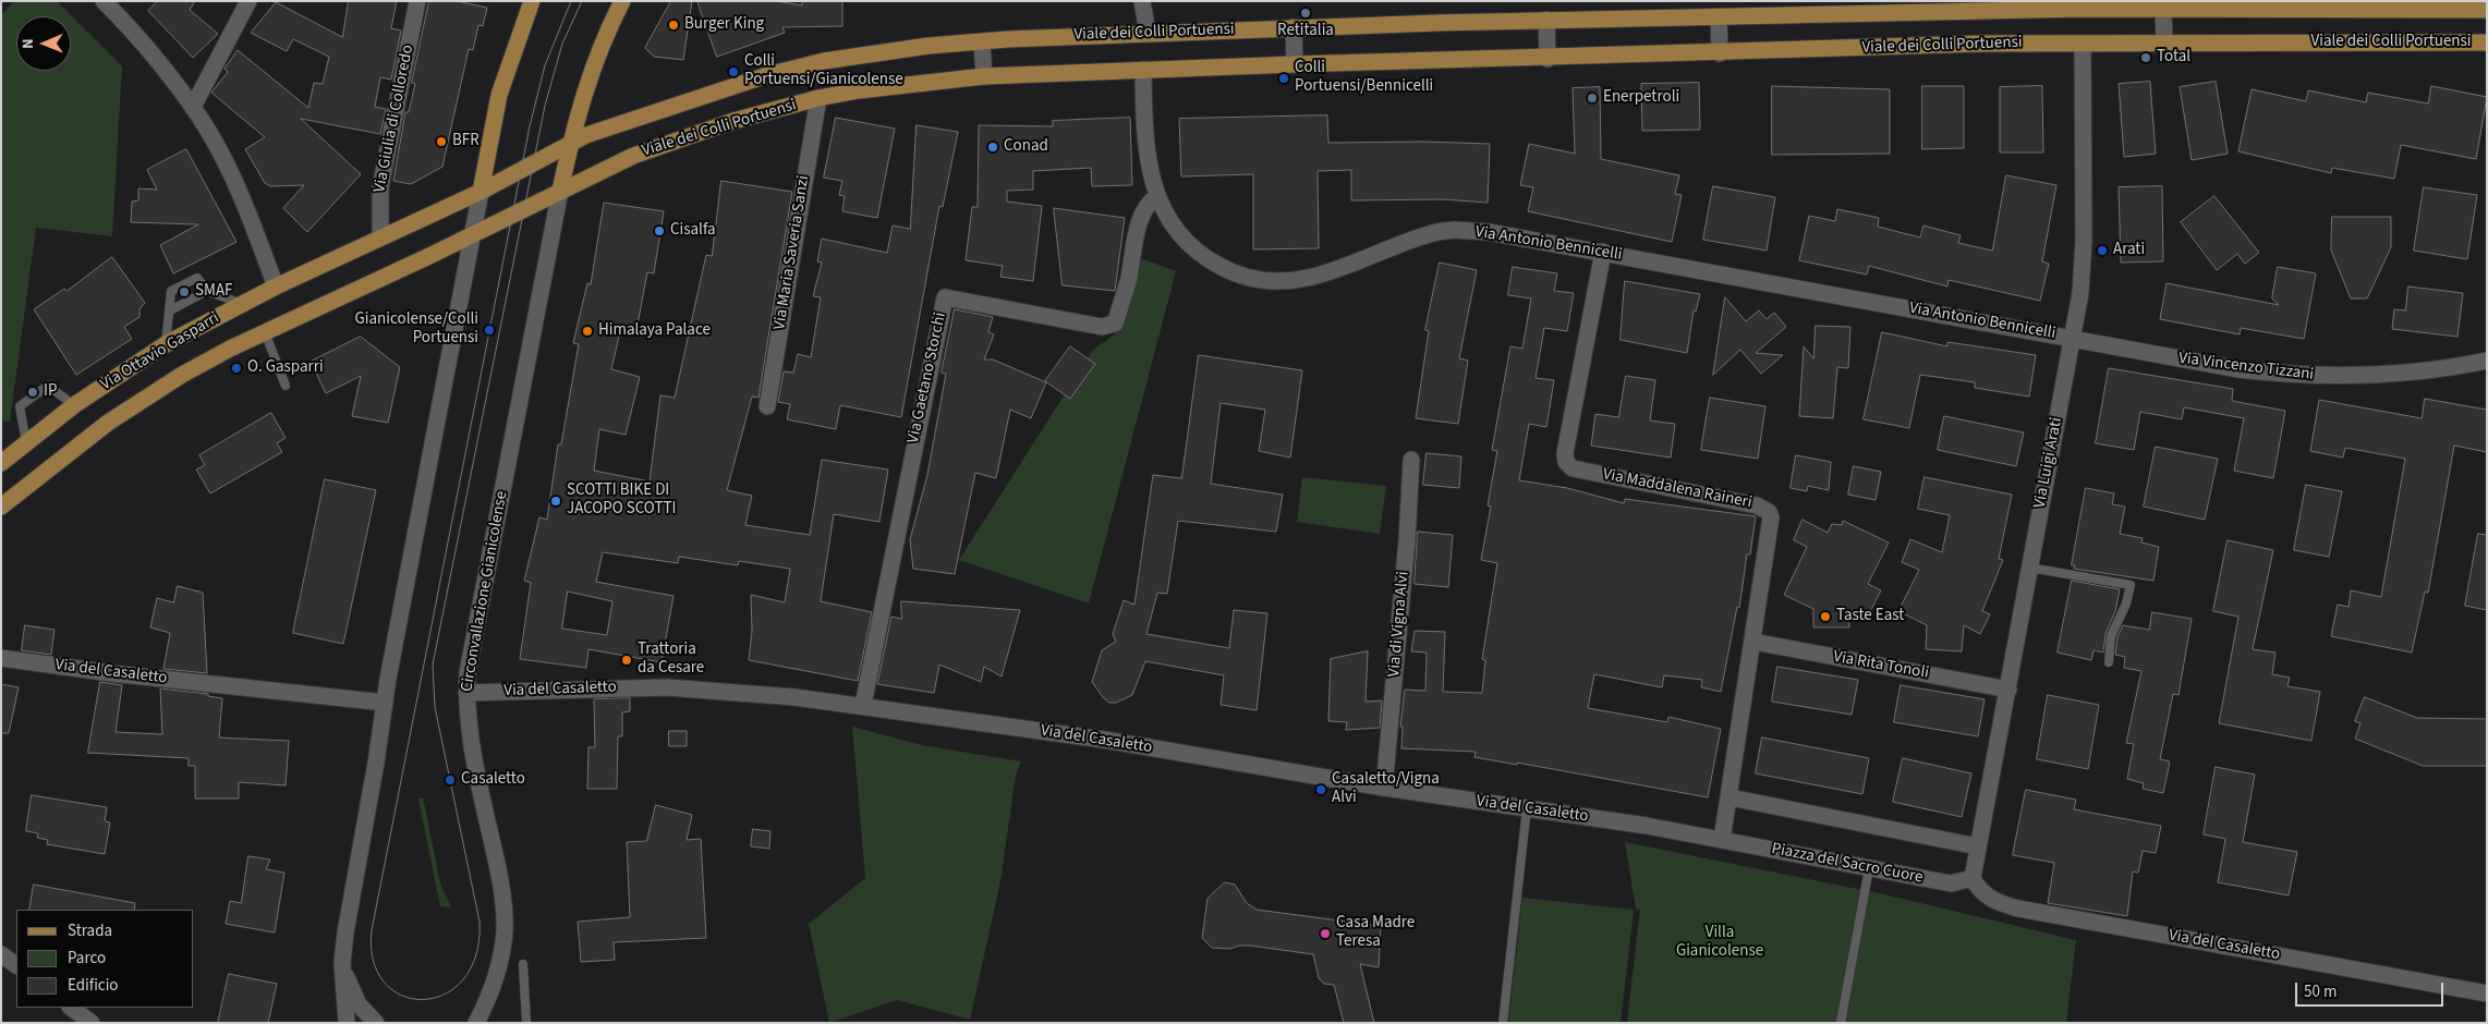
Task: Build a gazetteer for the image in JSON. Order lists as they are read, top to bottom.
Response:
{
  "streets": {
    "main road": ["Viale dei Colli Portuensi", "Via Ottavio Gasparri", "Circonvallazione Gianicolense"],
    "street": [
      "Via Giulia di Colloredo",
      "Via Antonio Bennicelli",
      "Via Maria Saveria Sanzi",
      "Via Vincenzo Tizzani",
      "Via Gaetano Storchi",
      "Via Luigi Arati",
      "Via Maddalena Raineri",
      "Via di Vigna Alvi",
      "Via Rita Tonoli",
      "Via del Casaletto",
      "Piazza del Sacro Cuore"
    ]
  },
  "crossings": [
    ["Viale dei Colli Portuensi", "Via Antonio Bennicelli"],
    ["Viale dei Colli Portuensi", "Via Maria Saveria Sanzi"],
    ["Viale dei Colli Portuensi", "Via Luigi Arati"],
    ["Viale dei Colli Portuensi", "Circonvallazione Gianicolense"],
    ["Via Giulia di Colloredo", "Via Ottavio Gasparri"],
    ["Via Antonio Bennicelli", "Via Vincenzo Tizzani"],
    ["Via Antonio Bennicelli", "Via Gaetano Storchi"],
    ["Via Antonio Bennicelli", "Via Luigi Arati"],
    ["Via Antonio Bennicelli", "Via Maddalena Raineri"],
    ["Via Vincenzo Tizzani", "Via Luigi Arati"],
    ["Via Luigi Arati", "Via Rita Tonoli"],
    ["Via Luigi Arati", "Via del Casaletto"],
    ["Via Luigi Arati", "Piazza del Sacro Cuore"],
    ["Via Maddalena Raineri", "Via Rita Tonoli"],
    ["Via Maddalena Raineri", "Via del Casaletto"],
    ["Via Maddalena Raineri", "Piazza del Sacro Cuore"],
    ["Circonvallazione Gianicolense", "Via del Casaletto"],
    ["Via di Vigna Alvi", "Via del Casaletto"],
    ["Via del Casaletto", "Piazza del Sacro Cuore"]
  ],
  "parks": ["Villa Gianicolense"],
  "places": [
    "Retitalia",
    "Burger King",
    "Total",
    "Colli Portuensi/Gianicolense",
    "Colli Portuensi/Bennicelli",
    "Enerpetroli",
    "BFR",
    "Conad",
    "Cisalfa",
    "Arati",
    "SMAF",
    "Gianicolense/Colli Portuensi",
    "Himalaya Palace",
    "O. Gasparri",
    "IP",
    "SCOTTI BIKE DI JACOPO SCOTTI",
    "Taste East",
    "Trattoria da Cesare",
    "Casaletto",
    "Casaletto/Vigna Alvi",
    "Casa Madre Teresa"
  ],
  "legend": ["Strada", "Parco", "Edificio"],
  "scale_bar": "50 m",
  "north": "left"
}
